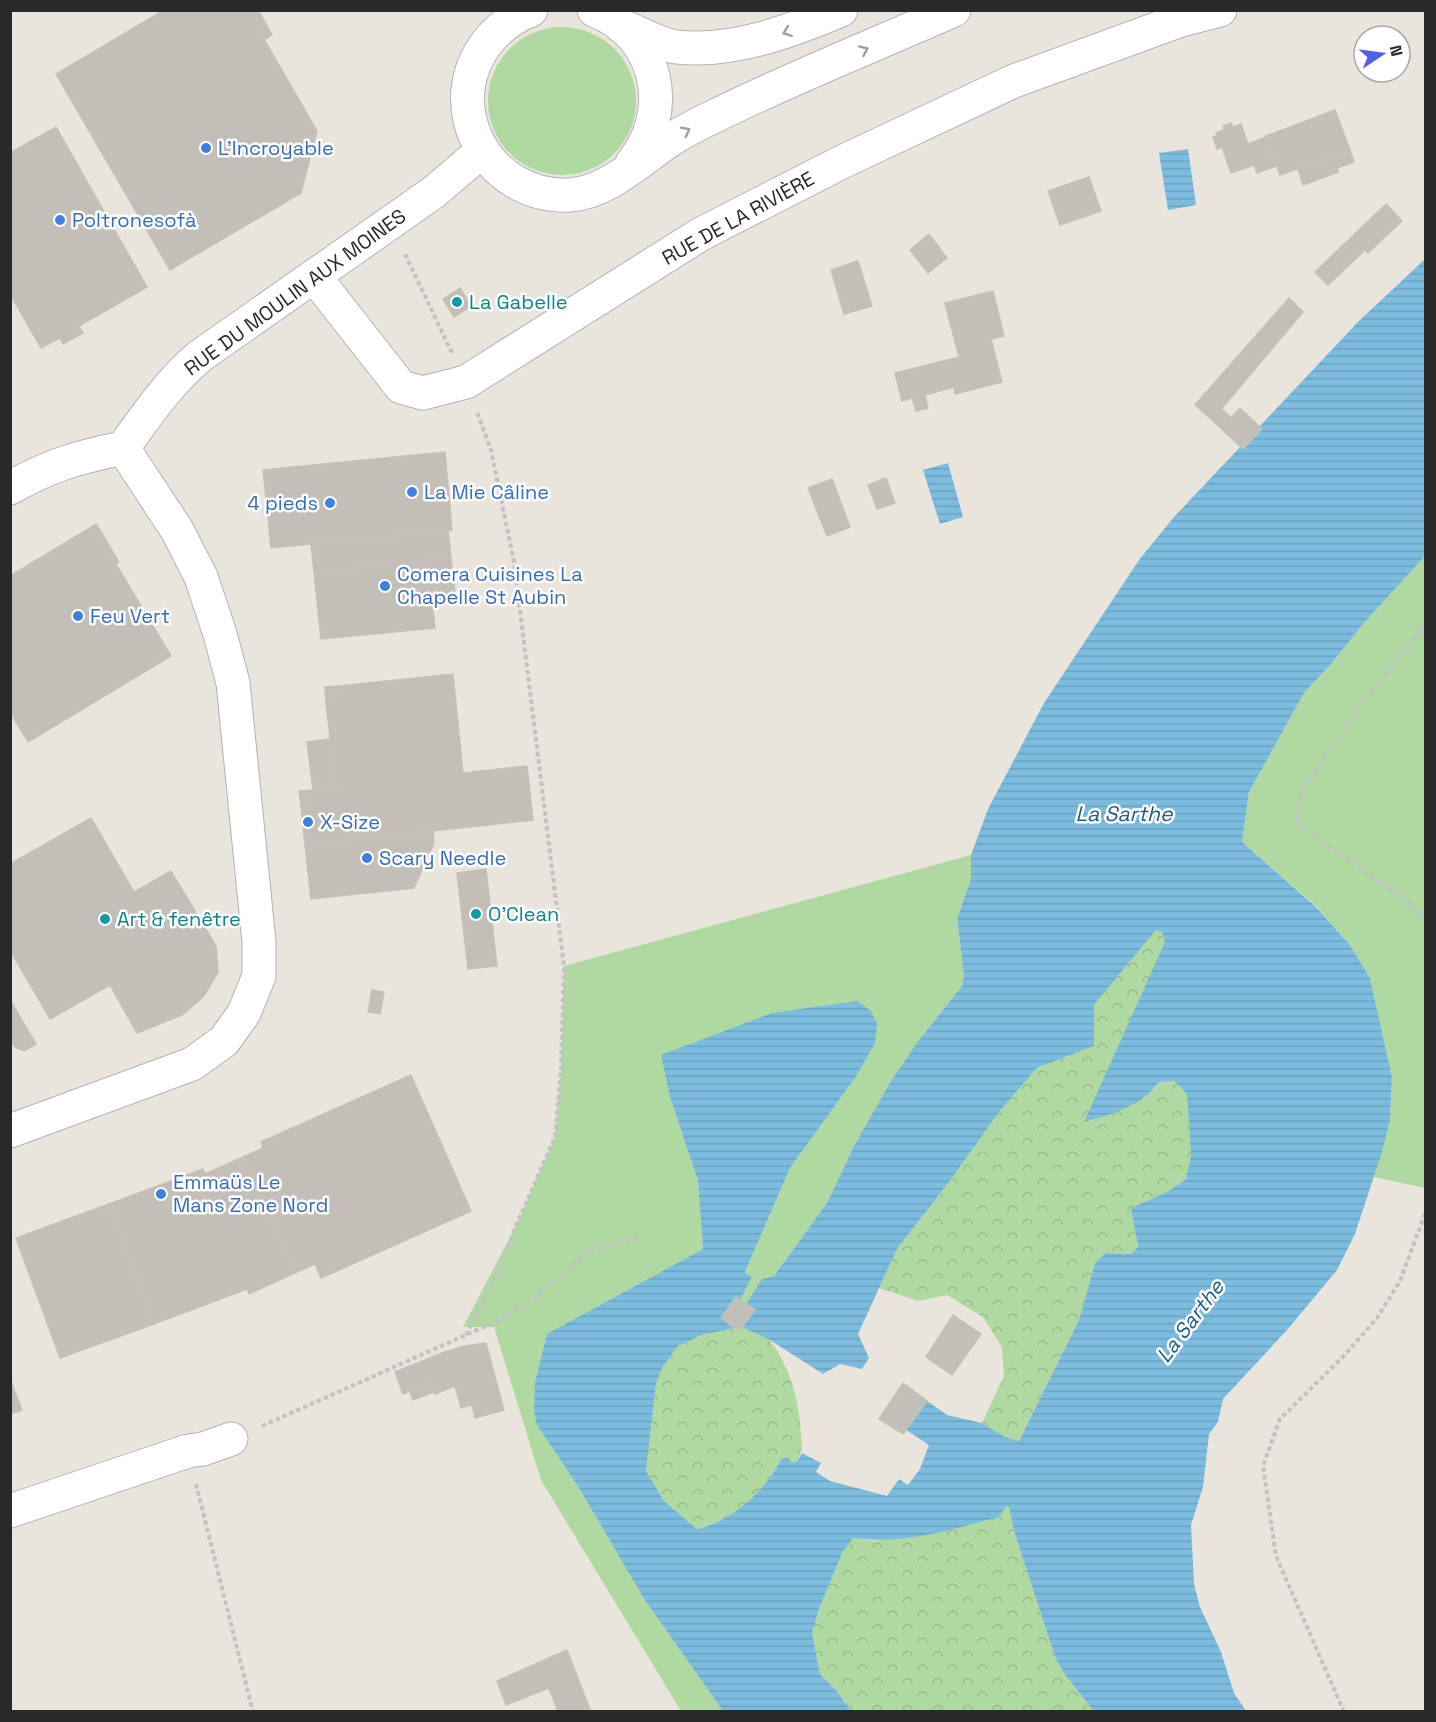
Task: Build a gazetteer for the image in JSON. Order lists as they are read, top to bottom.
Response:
{
  "streets": {
    "street": ["RUE DE LA RIVIÈRE", "RUE DU MOULIN AUX MOINES"]
  },
  "crossings": [
    ["RUE DE LA RIVIÈRE", "RUE DU MOULIN AUX MOINES"]
  ],
  "water": ["La Sarthe"],
  "places": [
    "L'Incroyable",
    "Poltronesofà",
    "La Gabelle",
    "La Mie Câline",
    "4 pieds",
    "Comera Cuisines La Chapelle St Aubin",
    "Feu Vert",
    "X-Size",
    "Scary Needle",
    "O'Clean",
    "Art & fenêtre",
    "Emmaüs Le Mans Zone Nord"
  ],
  "north": "right"
}
